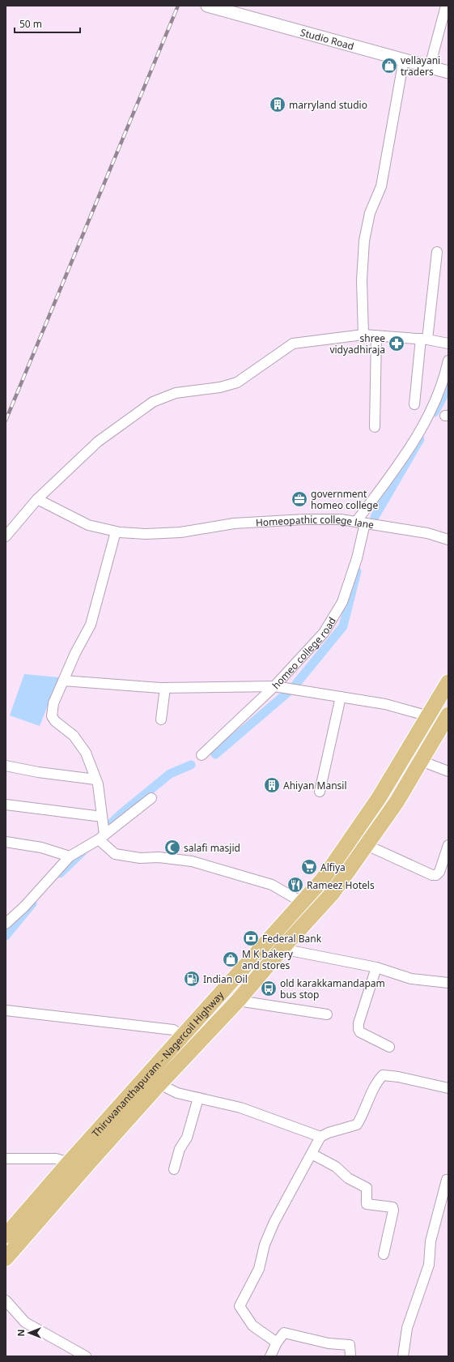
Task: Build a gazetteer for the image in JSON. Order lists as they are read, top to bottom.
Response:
{
  "streets": {
    "main road": ["Thiruvananthapuram - Nagercoil Highway"],
    "street": ["Studio Road", "Homeopathic college lane", "homeo college road"]
  },
  "crossings": [
    ["Homeopathic college lane", "homeo college road"]
  ],
  "places": {
    "shop": ["vellayani traders", "M K bakery and stores"],
    "building": ["marryland studio", "Ahiyan Mansil"],
    "pharmacy": ["shree vidyadhiraja"],
    "office": ["government homeo college"],
    "mosque": ["salafi masjid"],
    "supermarket": ["Alfiya"],
    "restaurant": ["Rameez Hotels"],
    "bank": ["Federal Bank"],
    "fuel station": ["Indian Oil"],
    "bus stop": ["old karakkamandapam bus stop"]
  },
  "scale_bar": "50 m",
  "north": "left"
}
